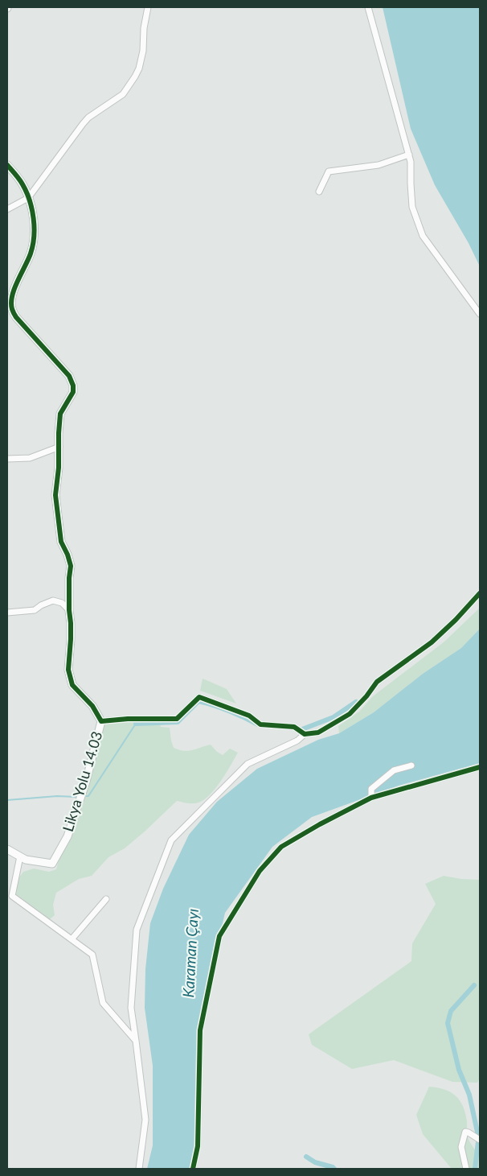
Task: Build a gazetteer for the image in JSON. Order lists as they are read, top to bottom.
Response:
{
  "streets": {
    "street": ["Likya Yolu 14.03"]
  },
  "water": ["Karaman Çayı"]
}
